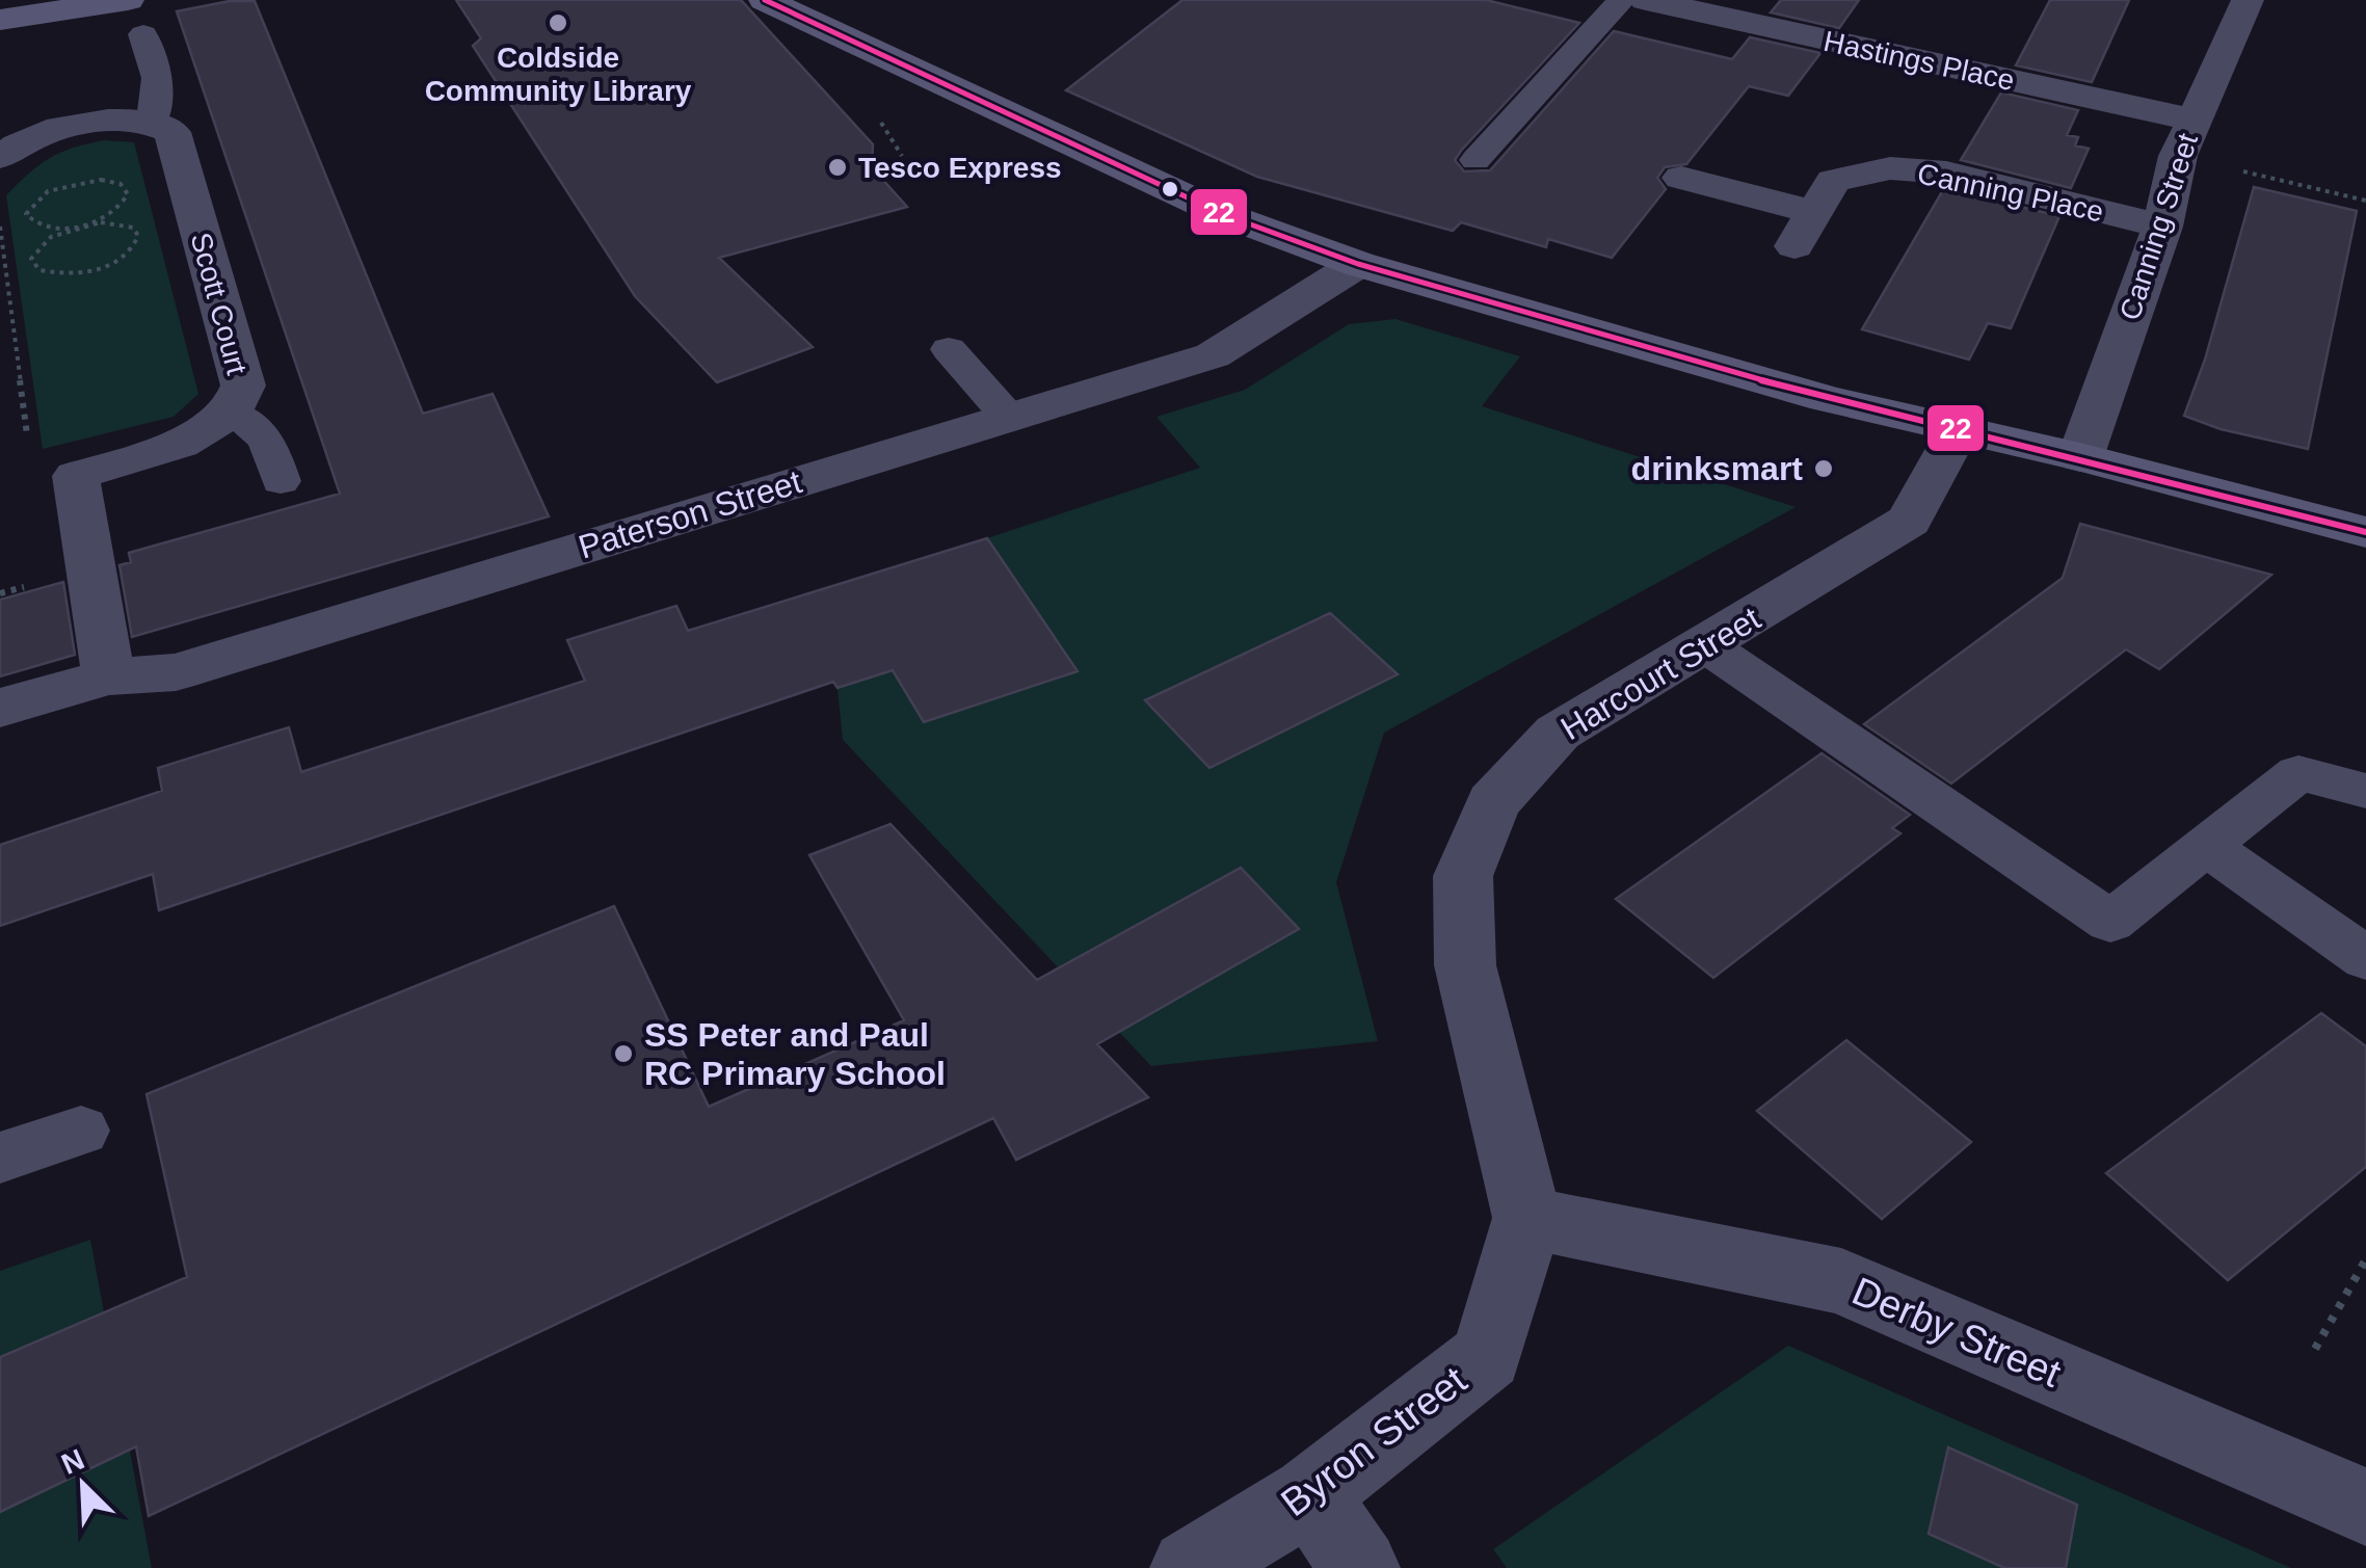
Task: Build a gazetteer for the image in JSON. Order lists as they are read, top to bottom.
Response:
{
  "streets": {
    "street": [
      "Hastings Place",
      "Canning Place",
      "Canning Street",
      "Scott Court",
      "Paterson Street",
      "Harcourt Street",
      "Derby Street",
      "Byron Street"
    ]
  },
  "crossings": [
    ["Hastings Place", "Canning Street"],
    ["Canning Place", "Canning Street"],
    ["Scott Court", "Paterson Street"],
    ["Harcourt Street", "Derby Street"],
    ["Harcourt Street", "Byron Street"],
    ["Derby Street", "Byron Street"]
  ],
  "places": [
    "Coldside Community Library",
    "Tesco Express",
    "drinksmart",
    "SS Peter and Paul RC Primary School"
  ],
  "lines": ["transit line 22"],
  "north": "top left"
}
